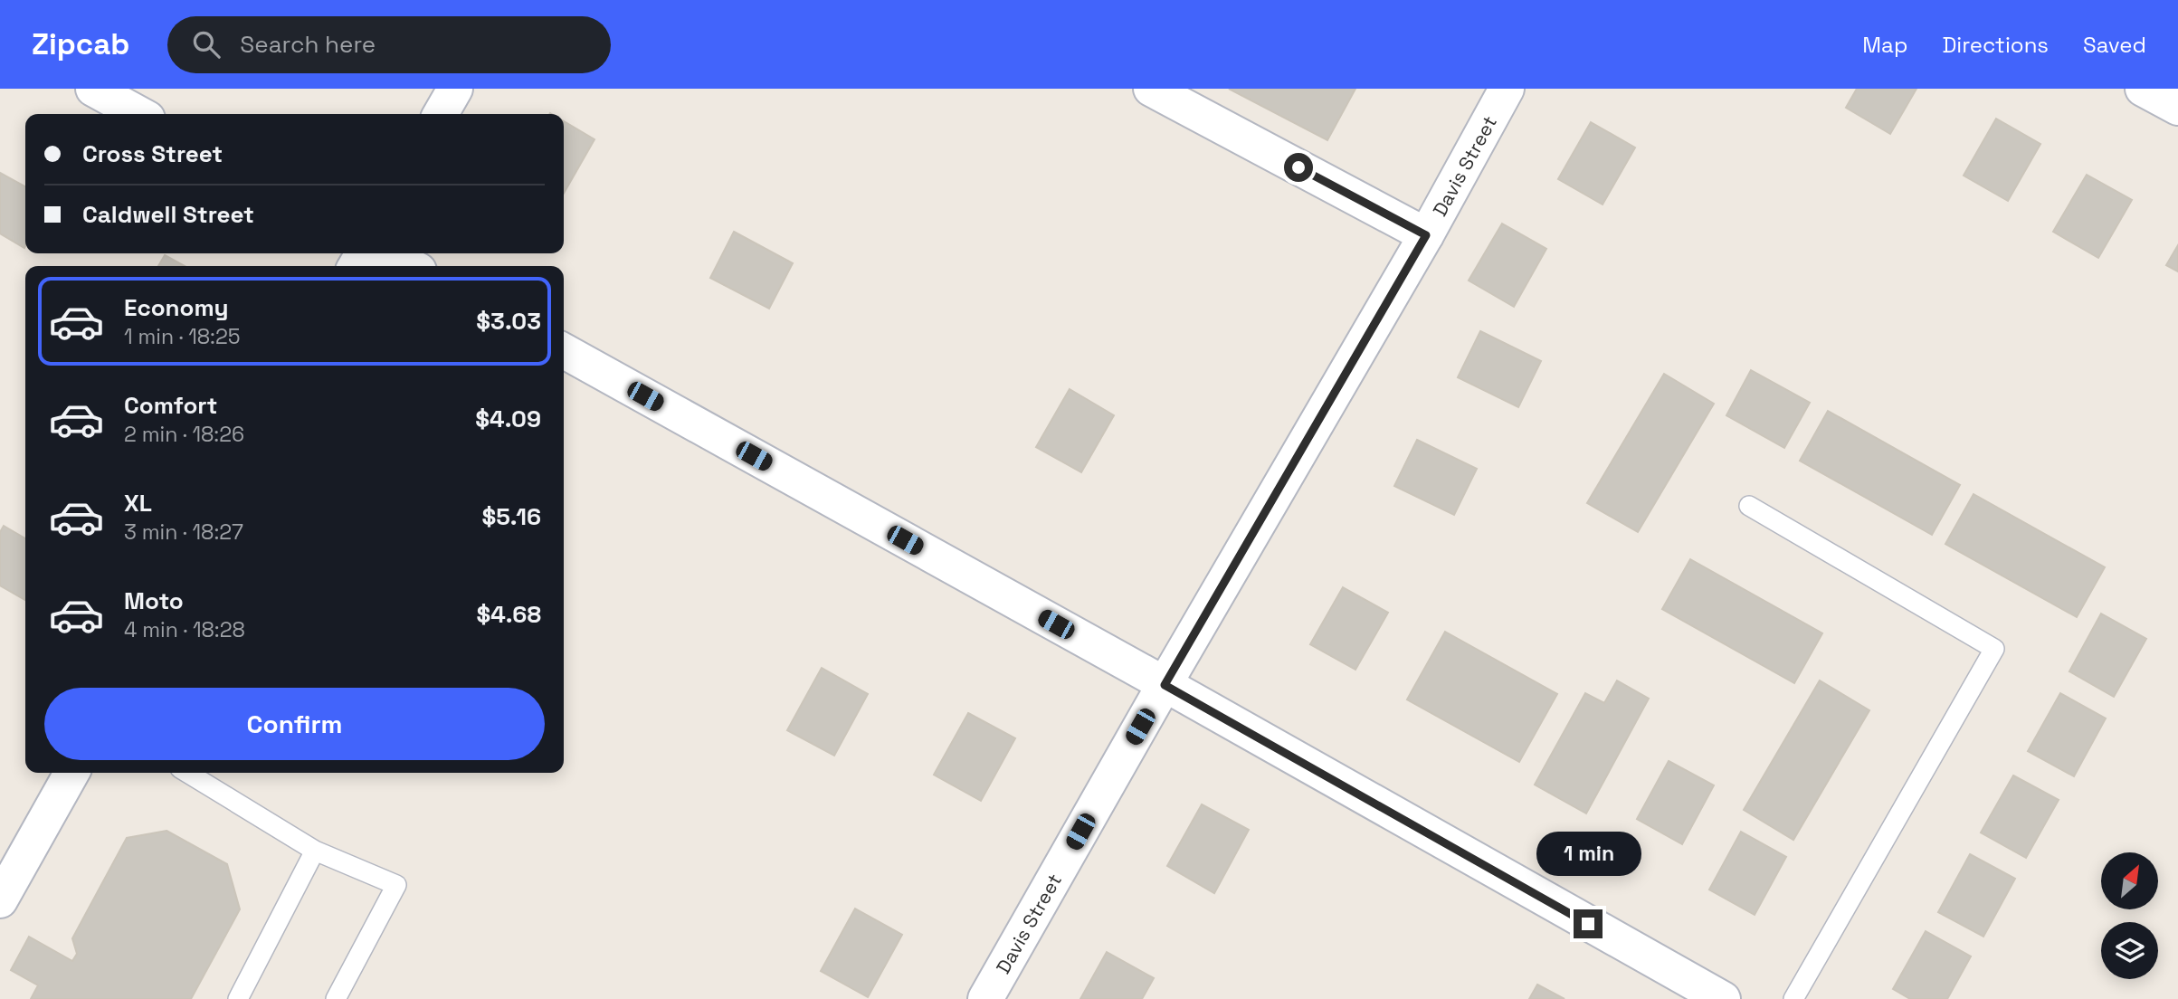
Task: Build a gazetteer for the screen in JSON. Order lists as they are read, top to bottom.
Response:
{
  "streets": {
    "street": ["Davis Street"]
  },
  "north": "top right",
  "page": {
    "header": "Zipcab",
    "search": "Search here",
    "nav": ["Map", "Directions", "Saved"],
    "banner": ["Cross Street", "Caldwell Street"],
    "list": [
      {
        "name": "Economy",
        "note": "1 min · 18:25",
        "value": "$3.03"
      },
      {
        "name": "Comfort",
        "note": "2 min · 18:26",
        "value": "$4.09"
      },
      {
        "name": "XL",
        "note": "3 min · 18:27",
        "value": "$5.16"
      },
      {
        "name": "Moto",
        "note": "4 min · 18:28",
        "value": "$4.68"
      }
    ],
    "buttons": "Confirm",
    "bubble": "1 min"
  }
}
